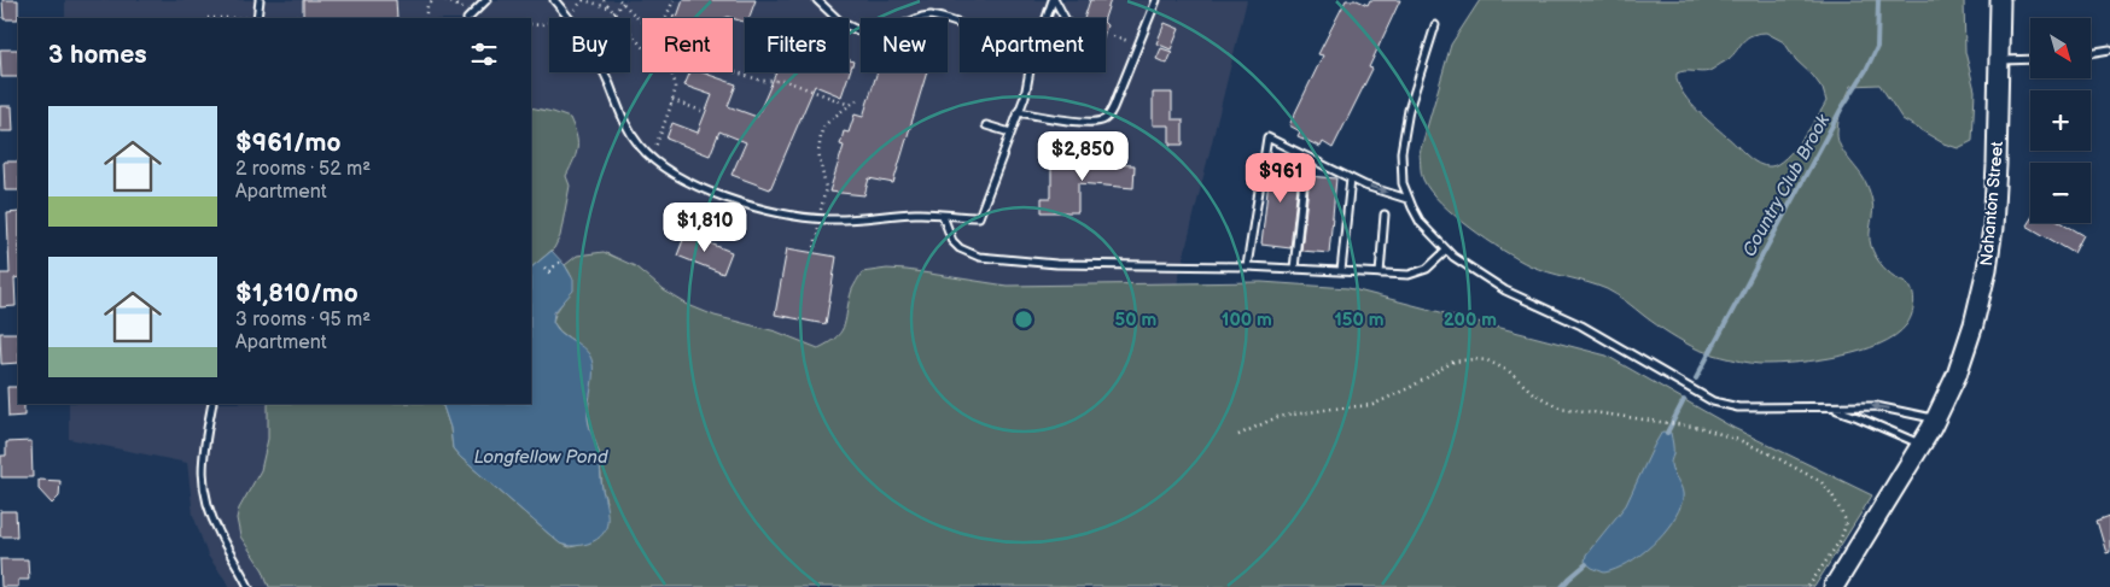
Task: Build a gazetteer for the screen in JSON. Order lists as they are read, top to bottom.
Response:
{
  "streets": {
    "main road": ["Nahanton Street"]
  },
  "water": ["Country Club Brook", "Longfellow Pond"],
  "north": "bottom right",
  "page": {
    "map_buttons": ["+", "−"],
    "chip": [
      "Buy",
      "Rent",
      "Filters",
      "New",
      "Apartment"
    ],
    "heading": "3 homes",
    "list": [
      {
        "name": "$961/mo",
        "note": "2 rooms · 52 m² · Apartment"
      },
      {
        "name": "$1,810/mo",
        "note": "3 rooms · 95 m² · Apartment"
      }
    ],
    "price": ["$2,850", "$961", "$1,810"]
  },
  "rings": [
    "50 m",
    "100 m",
    "150 m",
    "200 m"
  ]
}
